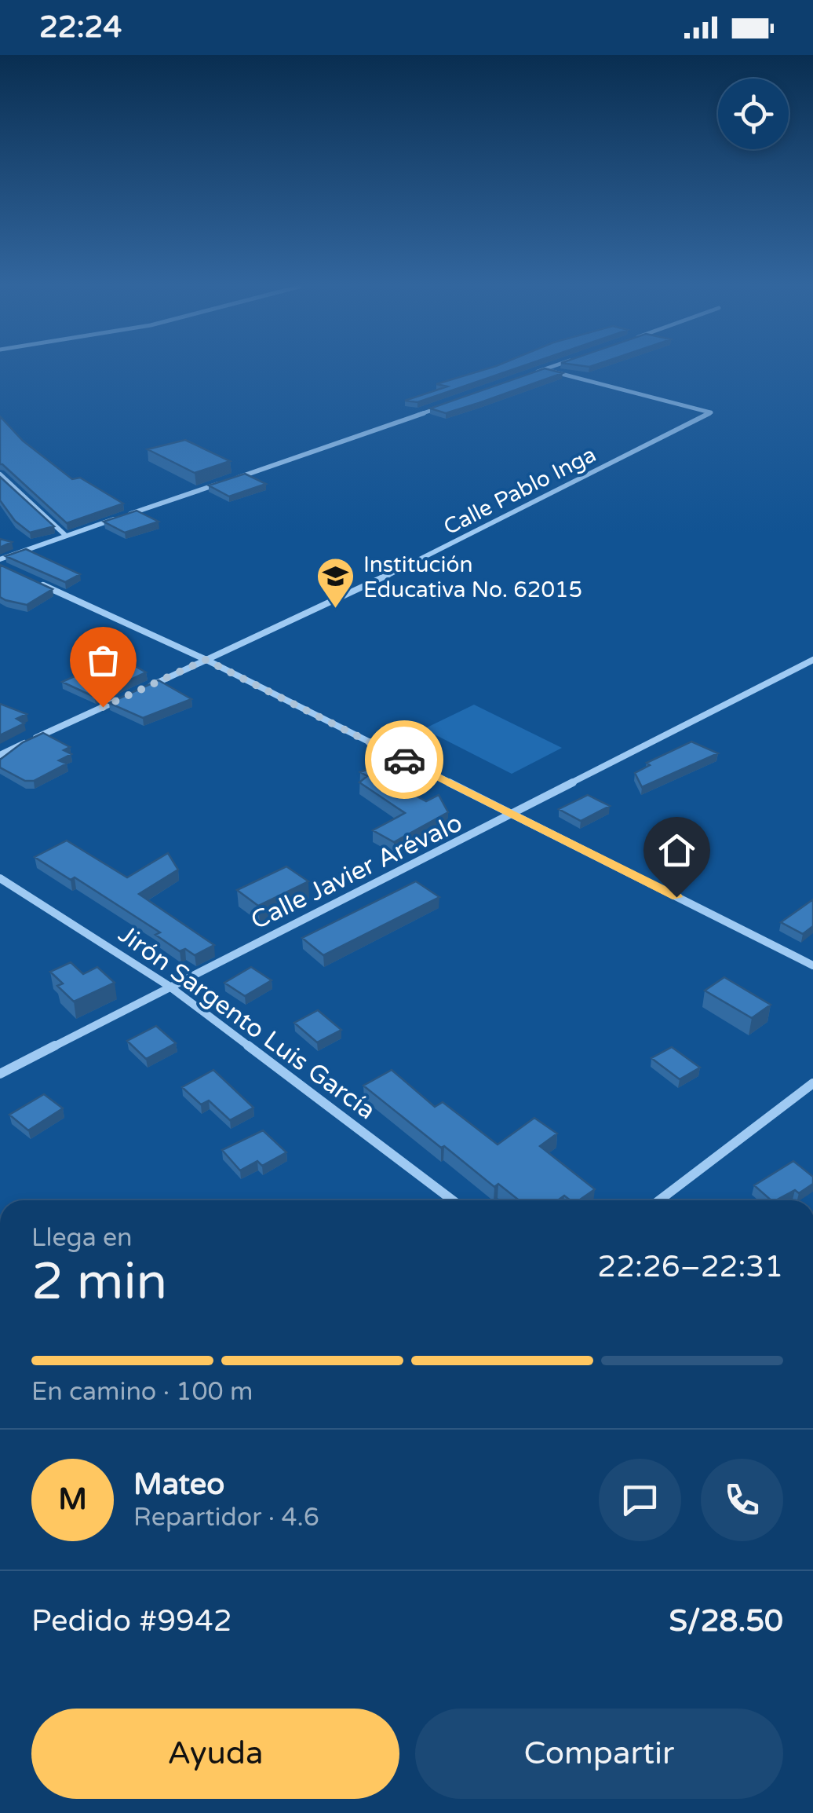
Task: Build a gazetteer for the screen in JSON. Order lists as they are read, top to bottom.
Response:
{
  "streets": {
    "street": ["Calle Pablo Inga", "Calle Javier Arévalo", "Jirón Sargento Luis García"]
  },
  "crossings": [
    ["Calle Javier Arévalo", "Jirón Sargento Luis García"]
  ],
  "places": {
    "school or university": ["Institución Educativa No. 62015"]
  },
  "page": {
    "status": "22:24",
    "heading": ["2 min", "Llega en", "22:26–22:31"],
    "panel": [
      "Mateo",
      "Repartidor · 4.6",
      "Pedido #9942",
      "S/28.50"
    ],
    "bar": "En camino · 100 m",
    "round": "M",
    "buttons": ["Ayuda", "Compartir"]
  }
}
